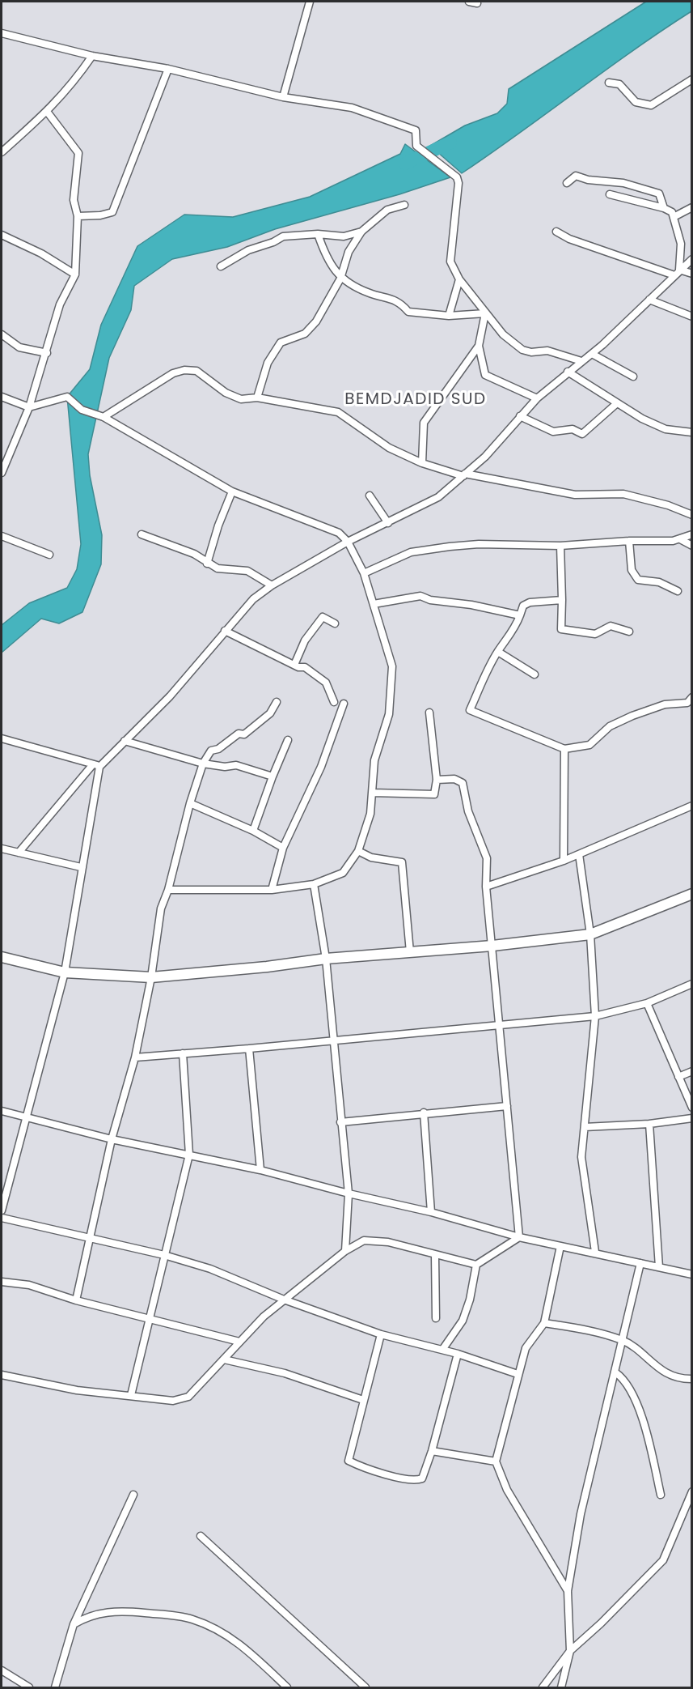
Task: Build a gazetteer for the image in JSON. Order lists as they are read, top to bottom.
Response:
{
  "districts": ["BEMDJADID SUD"]
}
